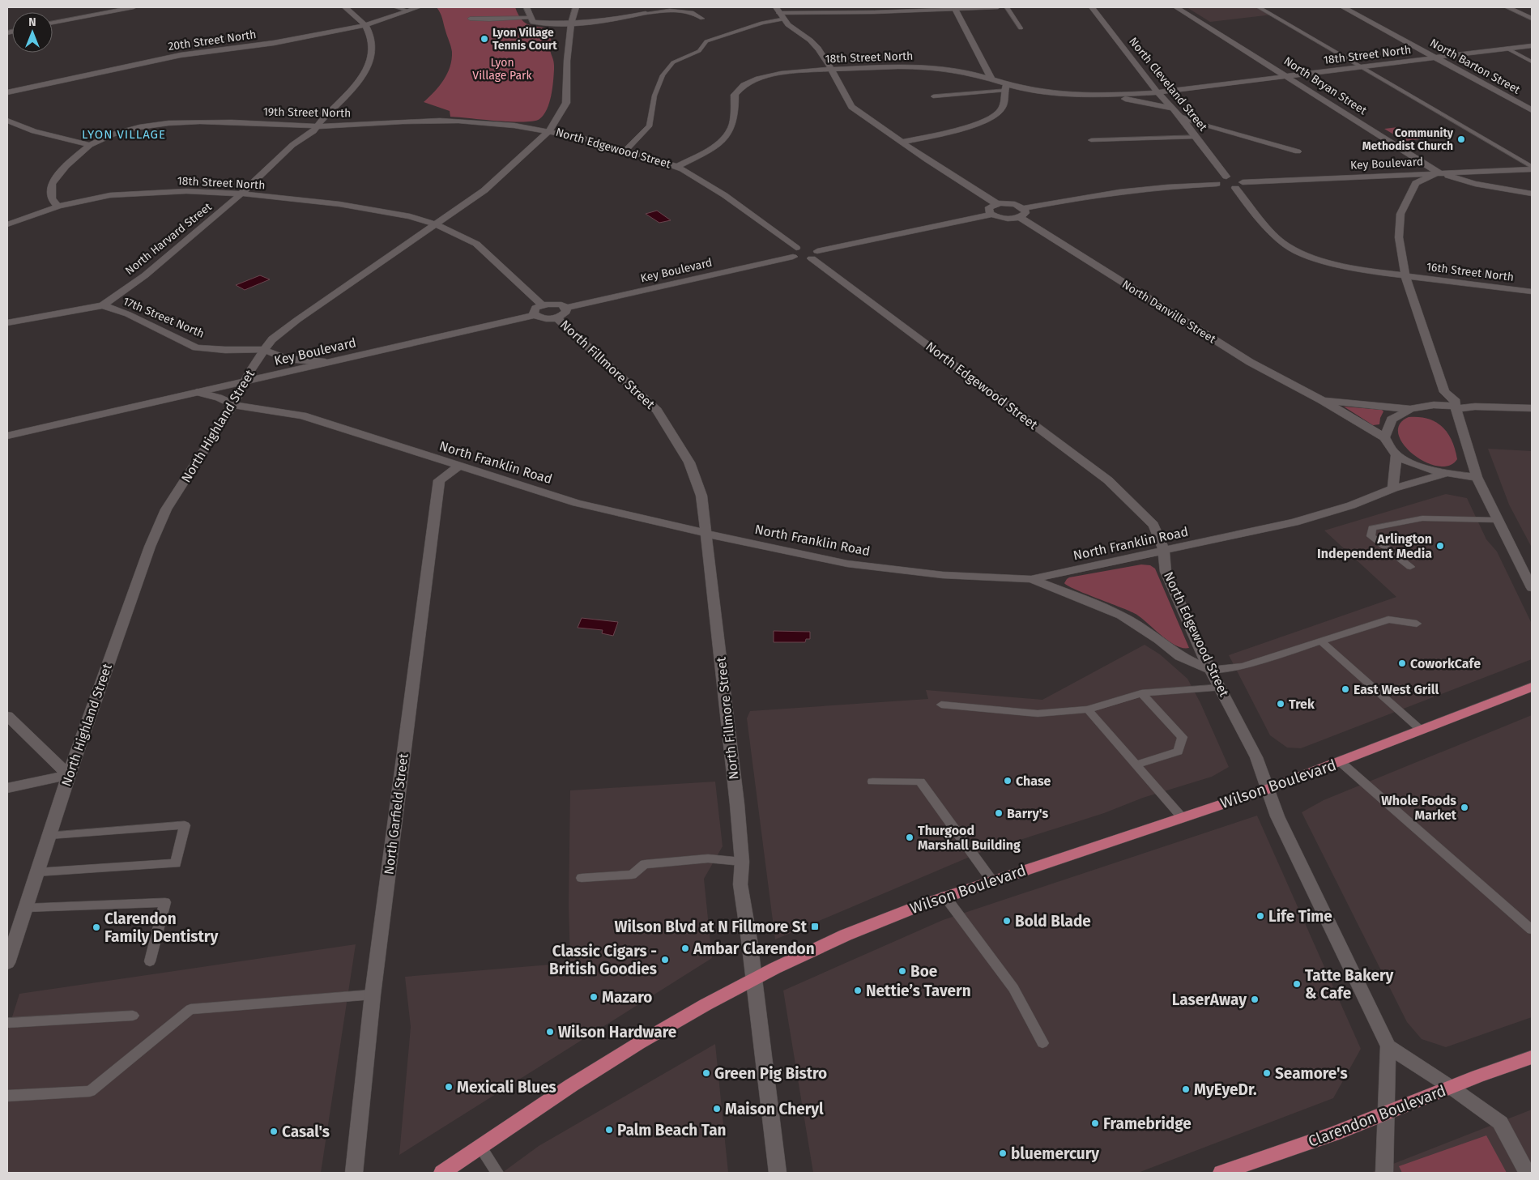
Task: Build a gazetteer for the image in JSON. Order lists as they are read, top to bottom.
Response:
{
  "streets": {
    "main road": ["Wilson Boulevard", "Clarendon Boulevard"],
    "street": [
      "20th Street North",
      "18th Street North",
      "North Barton Street",
      "North Cleveland Street",
      "North Bryan Street",
      "19th Street North",
      "North Edgewood Street",
      "Key Boulevard",
      "North Harvard Street",
      "16th Street North",
      "North Danville Street",
      "17th Street North",
      "North Fillmore Street",
      "North Highland Street",
      "North Franklin Road",
      "North Garfield Street"
    ]
  },
  "crossings": [
    ["20th Street North", "North Harvard Street"],
    ["18th Street North", "North Barton Street"],
    ["18th Street North", "North Cleveland Street"],
    ["18th Street North", "North Bryan Street"],
    ["18th Street North", "19th Street North"],
    ["18th Street North", "North Edgewood Street"],
    ["18th Street North", "North Harvard Street"],
    ["18th Street North", "North Highland Street"],
    ["North Bryan Street", "Key Boulevard"],
    ["19th Street North", "North Edgewood Street"],
    ["19th Street North", "North Harvard Street"],
    ["19th Street North", "North Highland Street"],
    ["North Edgewood Street", "Key Boulevard"],
    ["North Edgewood Street", "North Highland Street"],
    ["North Edgewood Street", "North Franklin Road"],
    ["North Edgewood Street", "Wilson Boulevard"],
    ["North Edgewood Street", "Clarendon Boulevard"],
    ["Key Boulevard", "North Fillmore Street"],
    ["Key Boulevard", "North Highland Street"],
    ["Key Boulevard", "North Franklin Road"],
    ["North Harvard Street", "17th Street North"],
    ["17th Street North", "North Highland Street"],
    ["North Fillmore Street", "North Franklin Road"],
    ["North Fillmore Street", "Wilson Boulevard"],
    ["North Highland Street", "North Franklin Road"],
    ["North Franklin Road", "North Garfield Street"]
  ],
  "districts": ["LYON VILLAGE"],
  "parks": ["Lyon Village Park"],
  "places": {
    "other": [
      "Lyon Village Tennis Court",
      "Community Methodist Church",
      "Arlington Independent Media",
      "CoworkCafe",
      "East West Grill",
      "Trek",
      "Chase",
      "Whole Foods Market",
      "Barry's",
      "Thurgood Marshall Building",
      "Life Time",
      "Bold Blade",
      "Clarendon Family Dentistry",
      "Ambar Clarendon",
      "Classic Cigars - British Goodies",
      "Boe",
      "Tatte Bakery & Cafe",
      "Nettie’s Tavern",
      "Mazaro",
      "LaserAway",
      "Wilson Hardware",
      "Green Pig Bistro",
      "Seamore's",
      "Mexicali Blues",
      "MyEyeDr.",
      "Maison Cheryl",
      "Framebridge",
      "Palm Beach Tan",
      "Casal's",
      "bluemercury"
    ],
    "transit": ["Wilson Blvd at N Fillmore St"]
  },
  "north": "top"
}
